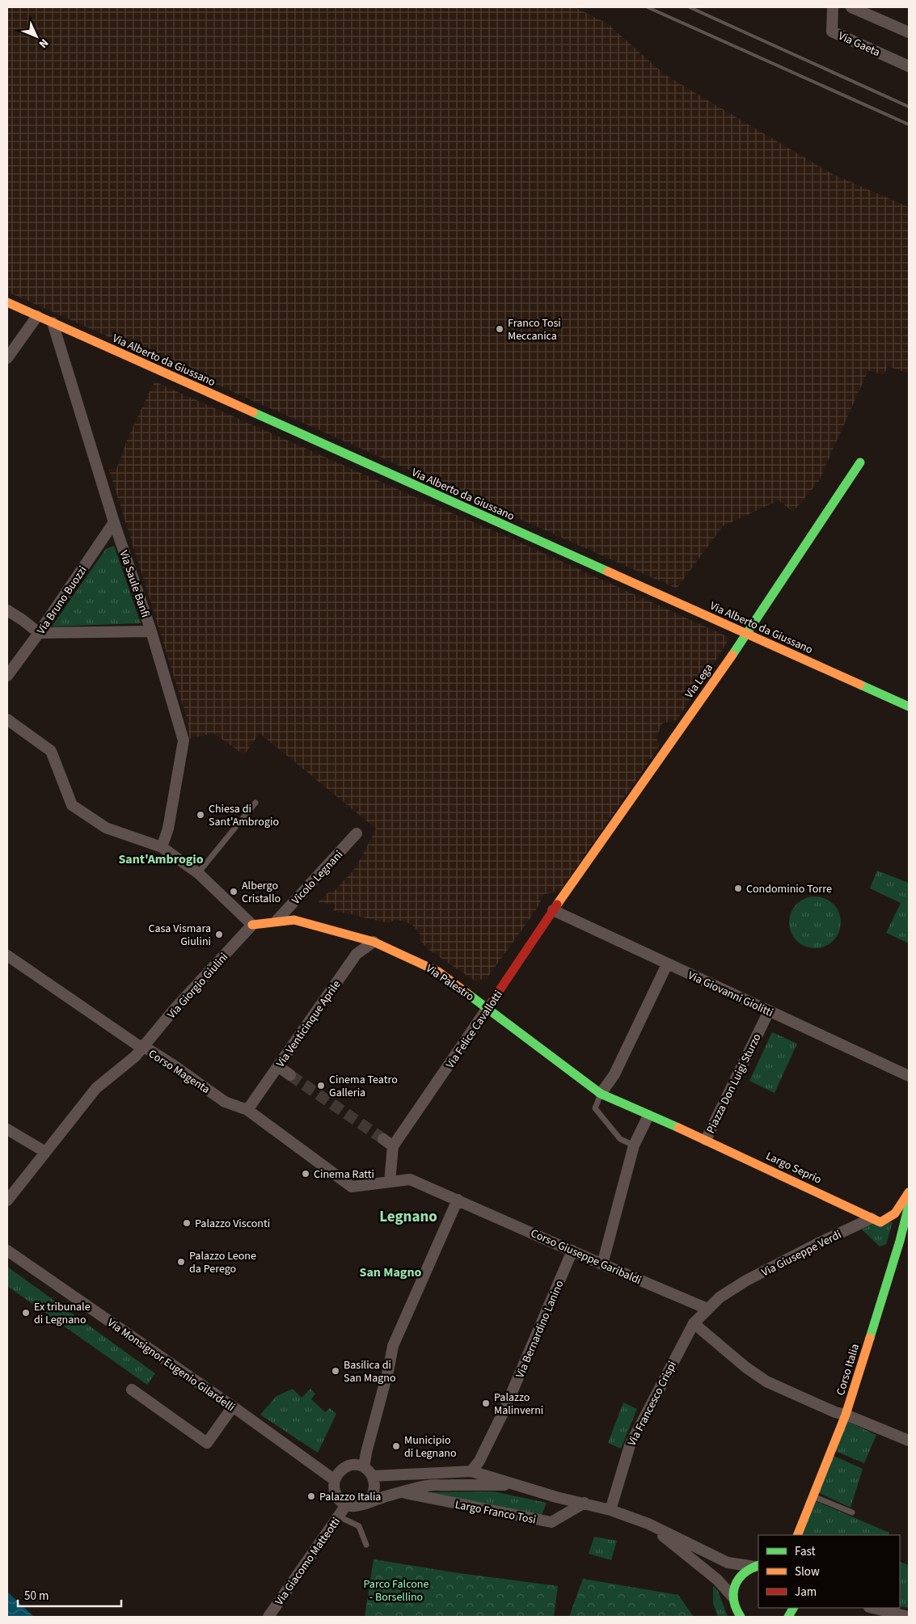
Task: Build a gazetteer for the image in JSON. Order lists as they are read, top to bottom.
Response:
{
  "streets": {
    "street": [
      "Via Gaeta",
      "Via Alberto da Giussano",
      "Via Saule Banfi",
      "Via Bruno Buozzi",
      "Via Lega",
      "Vicolo Legnani",
      "Via Palestro",
      "Via Giorgio Giulini",
      "Via Giovanni Giolitti",
      "Via Venticinque Aprile",
      "Via Felice Cavallotti",
      "Corso Magenta",
      "Piazza Don Luigi Sturzo",
      "Largo Seprio",
      "Via Giuseppe Verdi",
      "Corso Giuseppe Garibaldi",
      "Via Bernardino Lanino",
      "Via Monsignor Eugenio Gilardelli",
      "Corso Italia",
      "Via Francesco Crispi",
      "Largo Franco Tosi",
      "Via Giacomo Matteotti"
    ]
  },
  "crossings": [
    ["Via Alberto da Giussano", "Via Saule Banfi"],
    ["Via Alberto da Giussano", "Via Lega"],
    ["Via Saule Banfi", "Via Bruno Buozzi"],
    ["Via Lega", "Via Giovanni Giolitti"],
    ["Via Lega", "Via Felice Cavallotti"],
    ["Vicolo Legnani", "Via Palestro"],
    ["Via Palestro", "Via Giorgio Giulini"],
    ["Via Palestro", "Via Venticinque Aprile"],
    ["Via Palestro", "Via Felice Cavallotti"],
    ["Via Palestro", "Piazza Don Luigi Sturzo"],
    ["Via Giorgio Giulini", "Corso Magenta"],
    ["Via Giovanni Giolitti", "Via Felice Cavallotti"],
    ["Via Giovanni Giolitti", "Piazza Don Luigi Sturzo"],
    ["Via Venticinque Aprile", "Corso Magenta"],
    ["Corso Magenta", "Corso Giuseppe Garibaldi"],
    ["Piazza Don Luigi Sturzo", "Largo Seprio"],
    ["Largo Seprio", "Via Giuseppe Verdi"],
    ["Via Giuseppe Verdi", "Corso Giuseppe Garibaldi"],
    ["Via Giuseppe Verdi", "Via Francesco Crispi"],
    ["Corso Giuseppe Garibaldi", "Via Bernardino Lanino"],
    ["Via Bernardino Lanino", "Largo Franco Tosi"],
    ["Via Monsignor Eugenio Gilardelli", "Largo Franco Tosi"],
    ["Via Monsignor Eugenio Gilardelli", "Via Giacomo Matteotti"],
    ["Via Francesco Crispi", "Largo Franco Tosi"],
    ["Largo Franco Tosi", "Via Giacomo Matteotti"]
  ],
  "districts": ["Sant'Ambrogio", "Legnano", "San Magno"],
  "parks": ["Parco Falcone - Borsellino"],
  "places": [
    "Franco Tosi Meccanica",
    "Chiesa di Sant'Ambrogio",
    "Condominio Torre",
    "Albergo Cristallo",
    "Casa Vismara Giulini",
    "Cinema Teatro Galleria",
    "Cinema Ratti",
    "Palazzo Visconti",
    "Palazzo Leone da Perego",
    "Ex tribunale di Legnano",
    "Basilica di San Magno",
    "Palazzo Malinverni",
    "Municipio di Legnano",
    "Palazzo Italia"
  ],
  "legend": ["Fast", "Slow", "Jam"],
  "scale_bar": "50 m",
  "north": "bottom right"
}
